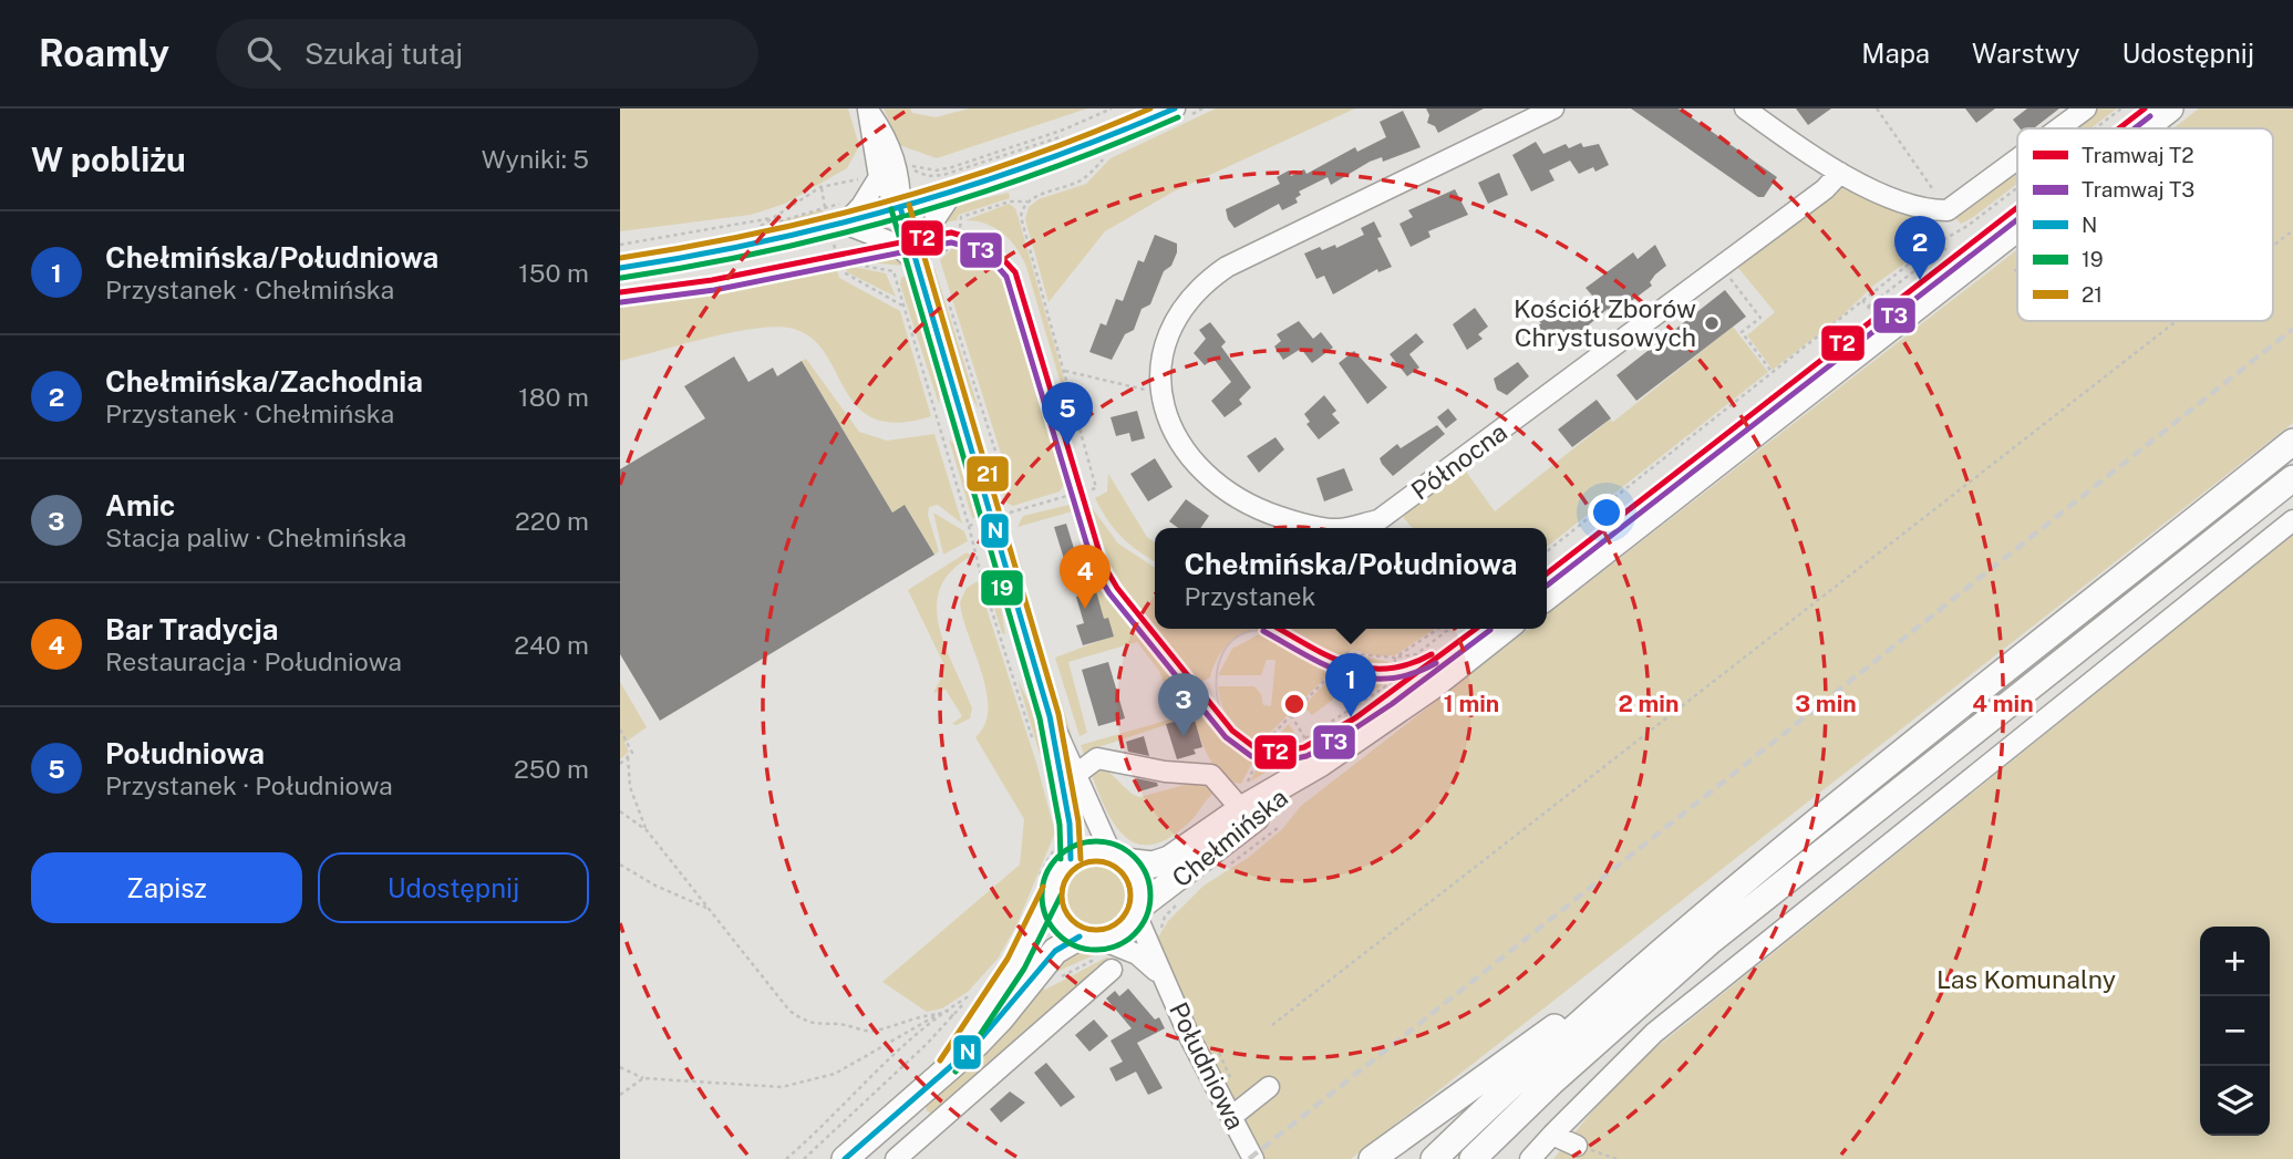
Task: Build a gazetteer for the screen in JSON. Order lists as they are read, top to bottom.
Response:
{
  "streets": {
    "main road": ["Chełmińska"],
    "street": ["Północna", "Południowa"]
  },
  "crossings": [
    ["Chełmińska", "Południowa"]
  ],
  "parks": ["Las Komunalny"],
  "places": ["Kościół Zborów Chrystusowych"],
  "lines": [
    "tram line T2",
    "transit line N",
    "transit line 21",
    "tram line T3",
    "transit line 19"
  ],
  "legend": [
    "Tramwaj T2",
    "Tramwaj T3",
    "N",
    "19",
    "21"
  ],
  "page": {
    "header": "Roamly",
    "search": "Szukaj tutaj",
    "nav": ["Mapa", "Warstwy", "Udostępnij"],
    "heading": ["W pobliżu", "Wyniki: 5"],
    "list": [
      {
        "mark": "1",
        "name": "Chełmińska/Południowa",
        "note": "Przystanek · Chełmińska",
        "value": "150 m"
      },
      {
        "mark": "2",
        "name": "Chełmińska/Zachodnia",
        "note": "Przystanek · Chełmińska",
        "value": "180 m"
      },
      {
        "mark": "3",
        "name": "Amic",
        "note": "Stacja paliw · Chełmińska",
        "value": "220 m"
      },
      {
        "mark": "4",
        "name": "Bar Tradycja",
        "note": "Restauracja · Południowa",
        "value": "240 m"
      },
      {
        "mark": "5",
        "name": "Południowa",
        "note": "Przystanek · Południowa",
        "value": "250 m"
      }
    ],
    "pins": [
      "2",
      "5",
      "4",
      "1",
      "3"
    ],
    "popup": ["Chełmińska/Południowa", "Przystanek"],
    "buttons": ["Zapisz", "Udostępnij"],
    "map_buttons": ["+", "−"]
  },
  "rings": [
    "1 min",
    "2 min",
    "3 min",
    "4 min"
  ]
}
